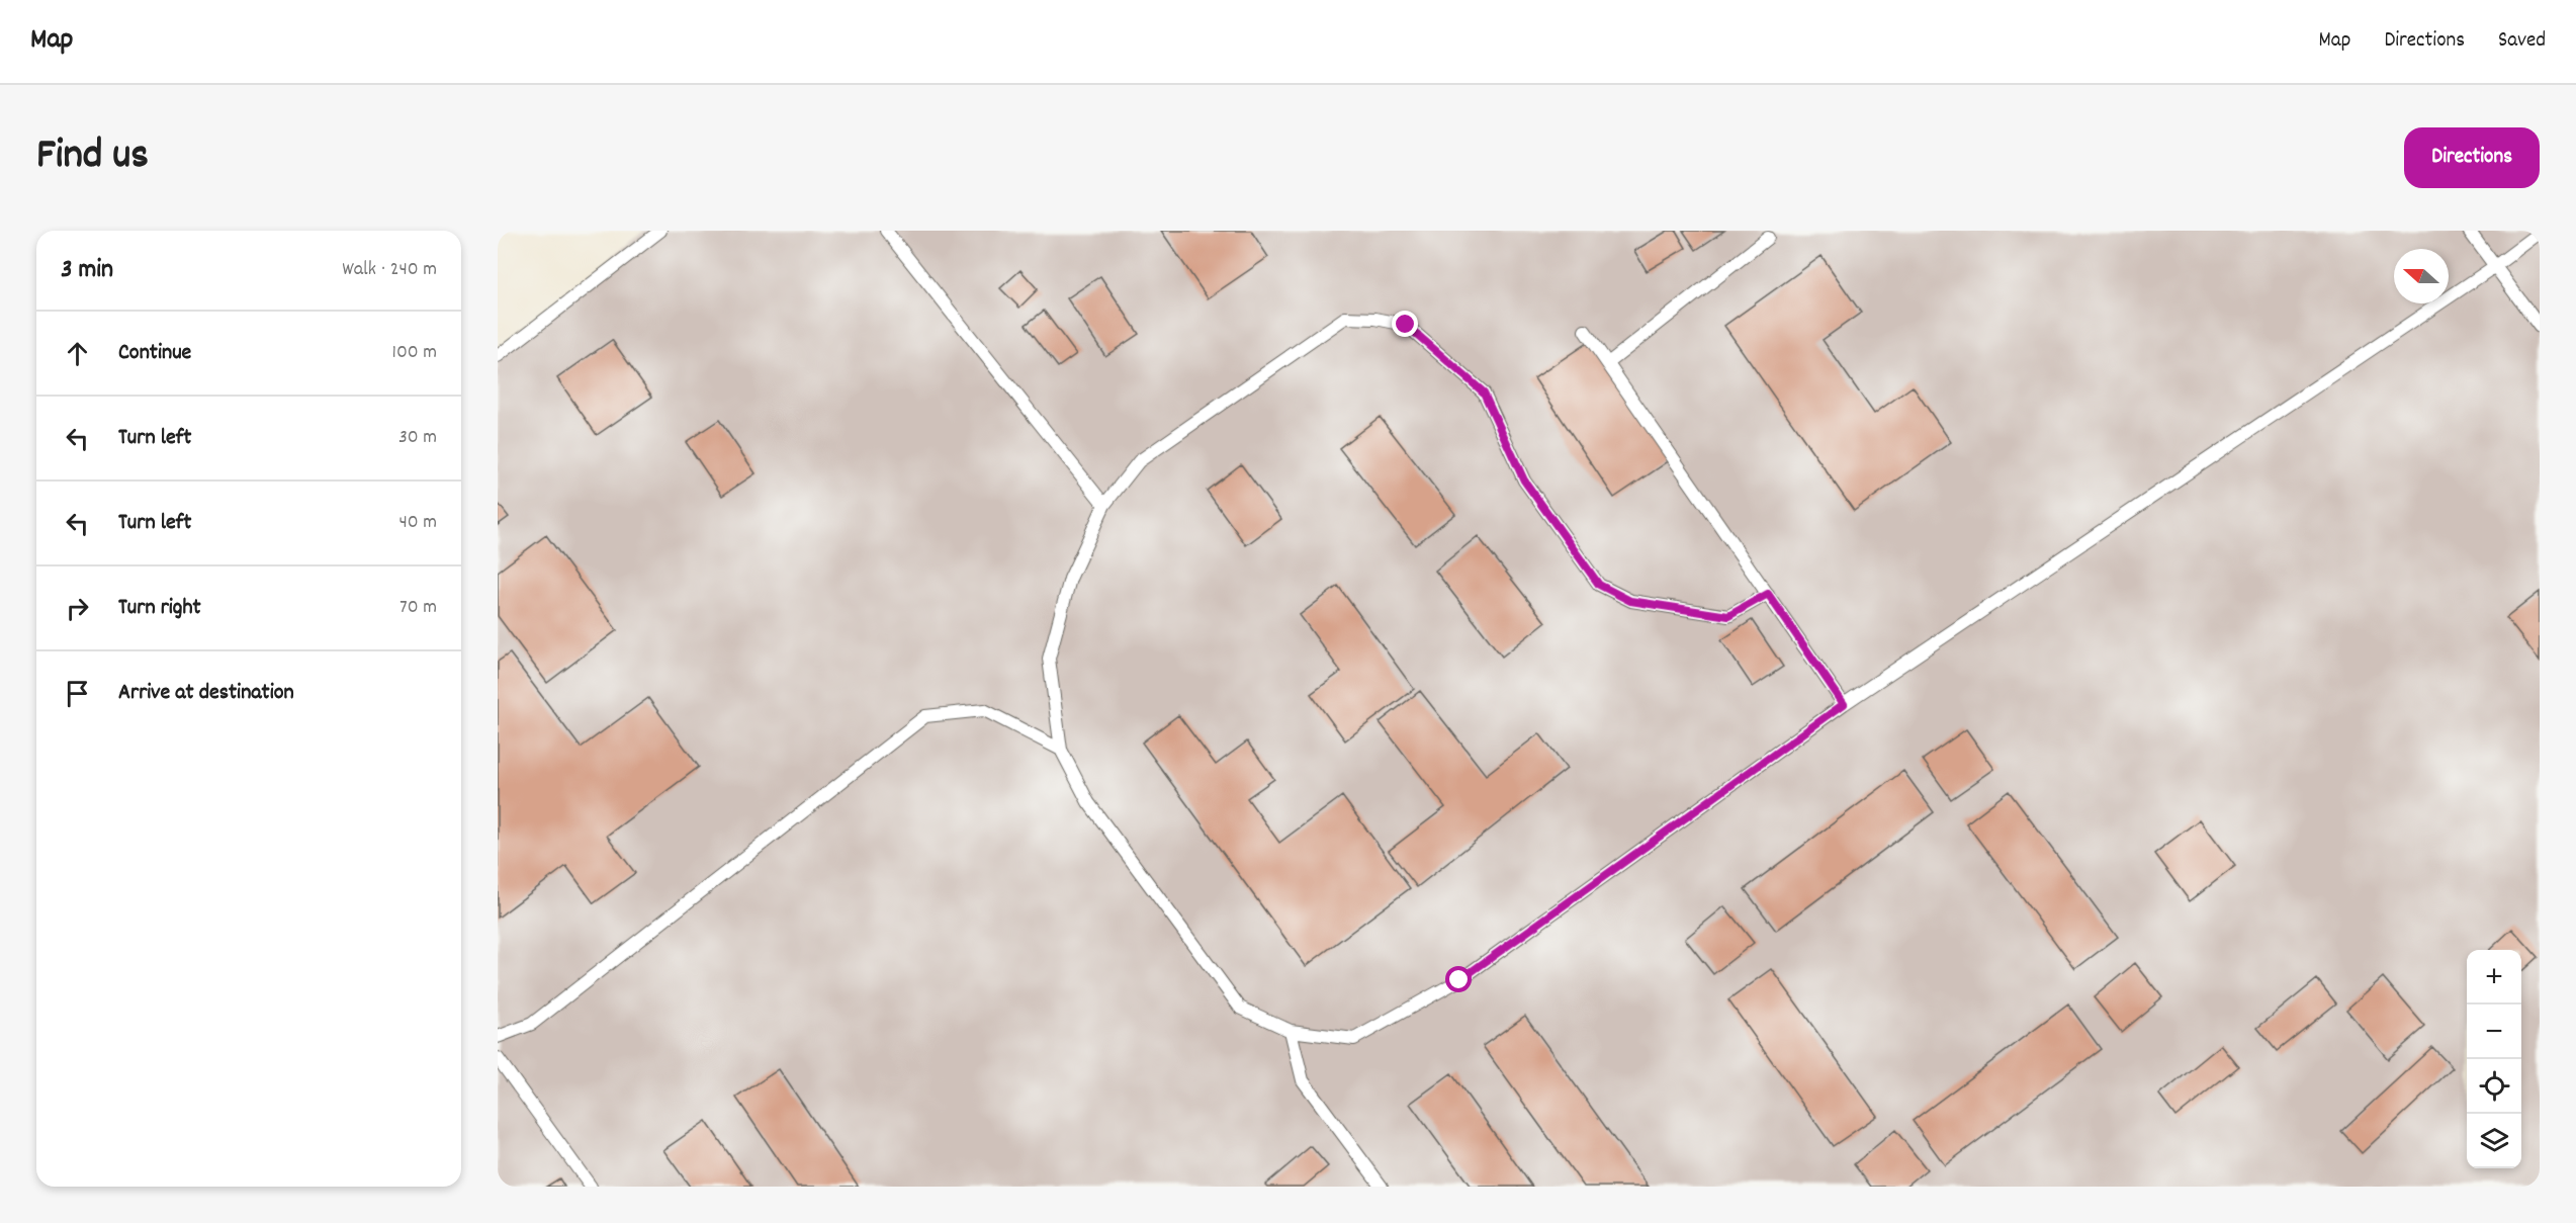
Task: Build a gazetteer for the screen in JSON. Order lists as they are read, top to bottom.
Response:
{
  "north": "left",
  "page": {
    "header": "Map",
    "nav": ["Map", "Directions", "Saved"],
    "title": "Find us",
    "buttons": "Directions",
    "heading": ["3 min", "Walk · 240 m"],
    "list": [
      ["Continue", "100 m"],
      ["Turn left", "30 m"],
      ["Turn left", "40 m"],
      ["Turn right", "70 m"],
      "Arrive at destination"
    ],
    "map_buttons": ["+", "−"]
  }
}
